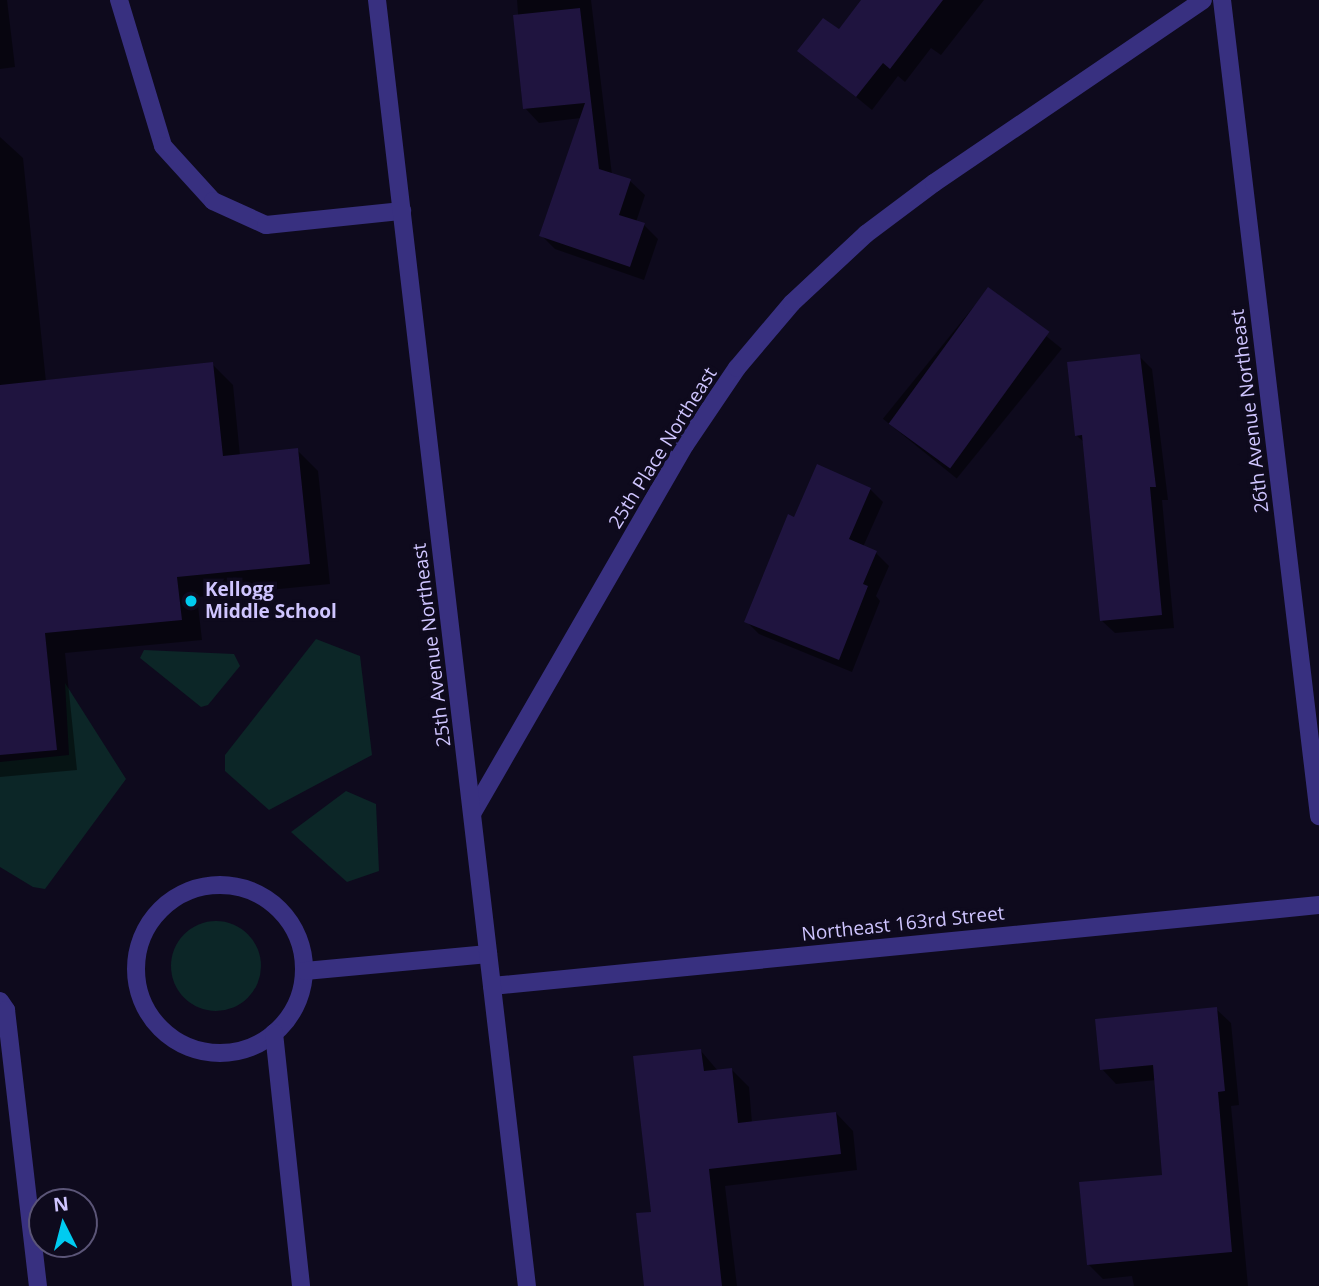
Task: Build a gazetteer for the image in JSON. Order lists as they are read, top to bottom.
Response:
{
  "streets": {
    "street": [
      "26th Avenue Northeast",
      "25th Place Northeast",
      "25th Avenue Northeast",
      "Northeast 163rd Street"
    ]
  },
  "crossings": [
    ["25th Place Northeast", "25th Avenue Northeast"],
    ["25th Avenue Northeast", "Northeast 163rd Street"]
  ],
  "places": ["Kellogg Middle School"],
  "north": "top"
}
